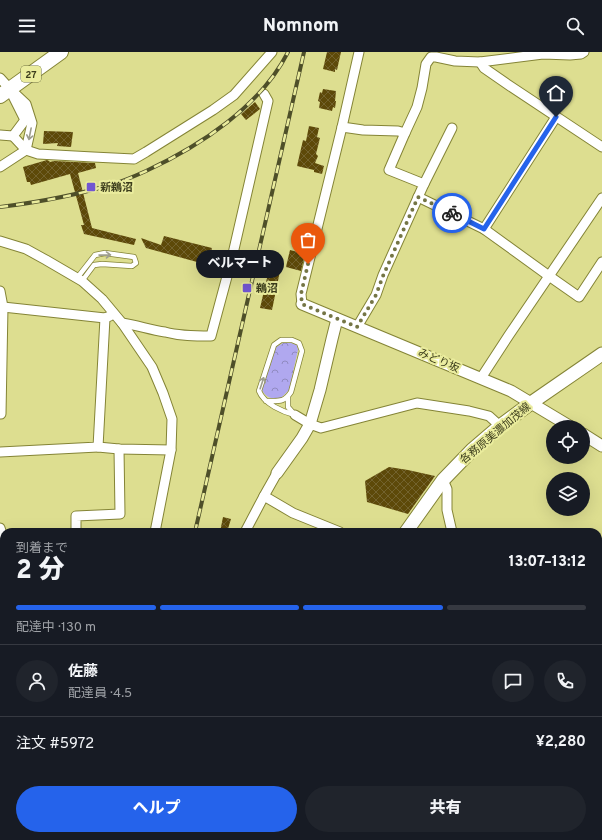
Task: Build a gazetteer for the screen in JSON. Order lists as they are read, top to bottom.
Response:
{
  "streets": {
    "main road": ["27", "各務原美濃加茂線"],
    "street": ["みどり坂"]
  },
  "crossings": [
    ["みどり坂", "各務原美濃加茂線"]
  ],
  "places": {
    "transit": ["新鵜沼", "鵜沼"],
    "other": ["ベルマート"]
  },
  "page": {
    "header": "Nomnom",
    "bubble": "ベルマート",
    "heading": ["2 分", "到着まで", "13:07–13:12"],
    "panel": [
      "佐藤",
      "配達員 · 4.5",
      "注文 #5972",
      "¥2,280"
    ],
    "bar": "配達中 · 130 m",
    "buttons": ["ヘルプ", "共有"]
  }
}
